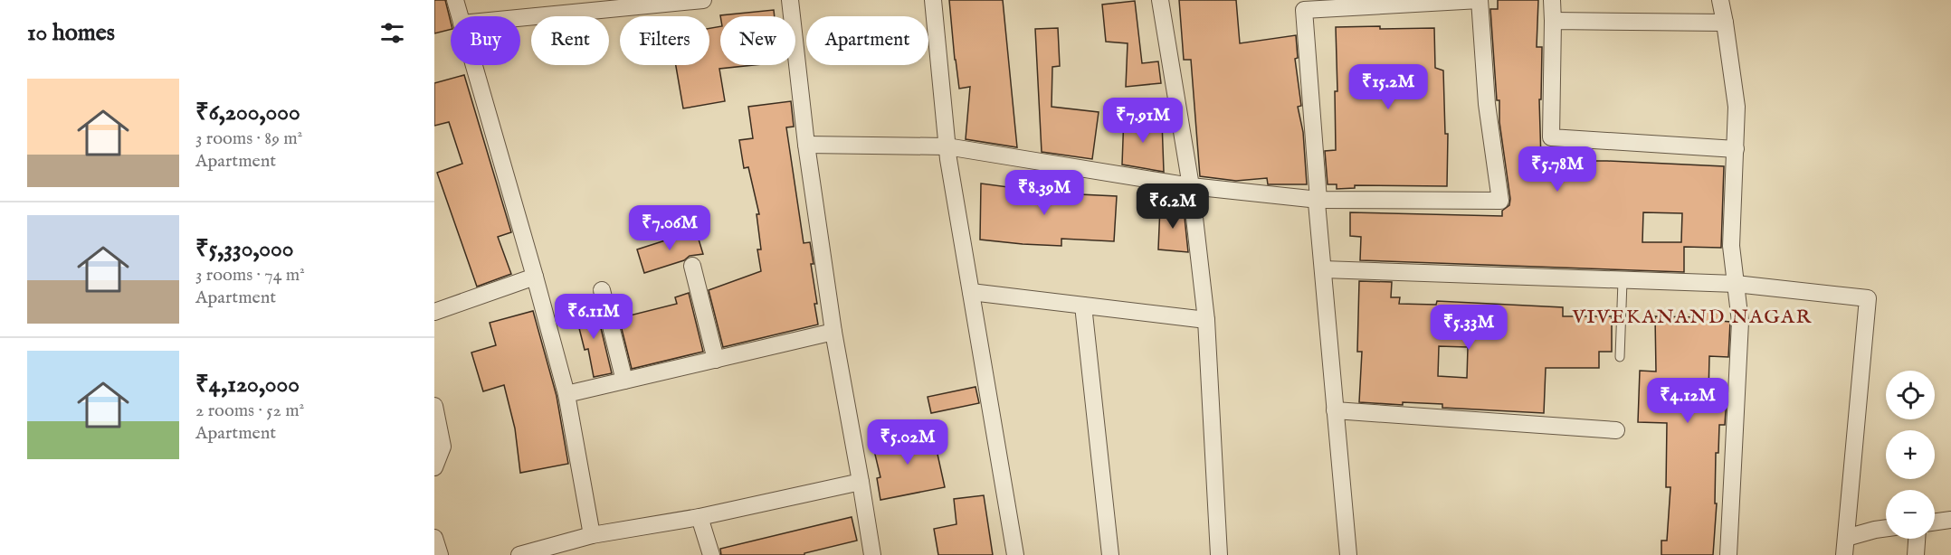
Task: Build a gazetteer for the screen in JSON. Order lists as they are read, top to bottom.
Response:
{
  "districts": ["VIVEKANAND NAGAR"],
  "page": {
    "heading": "10 homes",
    "chip": [
      "Buy",
      "Rent",
      "Filters",
      "New",
      "Apartment"
    ],
    "price": [
      "₹15.2M",
      "₹7.91M",
      "₹5.78M",
      "₹8.39M",
      "₹6.2M",
      "₹7.06M",
      "₹6.11M",
      "₹5.33M",
      "₹4.12M",
      "₹5.02M"
    ],
    "list": [
      {
        "name": "₹6,200,000",
        "note": "3 rooms · 89 m² · Apartment"
      },
      {
        "name": "₹5,330,000",
        "note": "3 rooms · 74 m² · Apartment"
      },
      {
        "name": "₹4,120,000",
        "note": "2 rooms · 52 m² · Apartment"
      }
    ],
    "map_buttons": ["+", "−"]
  }
}
